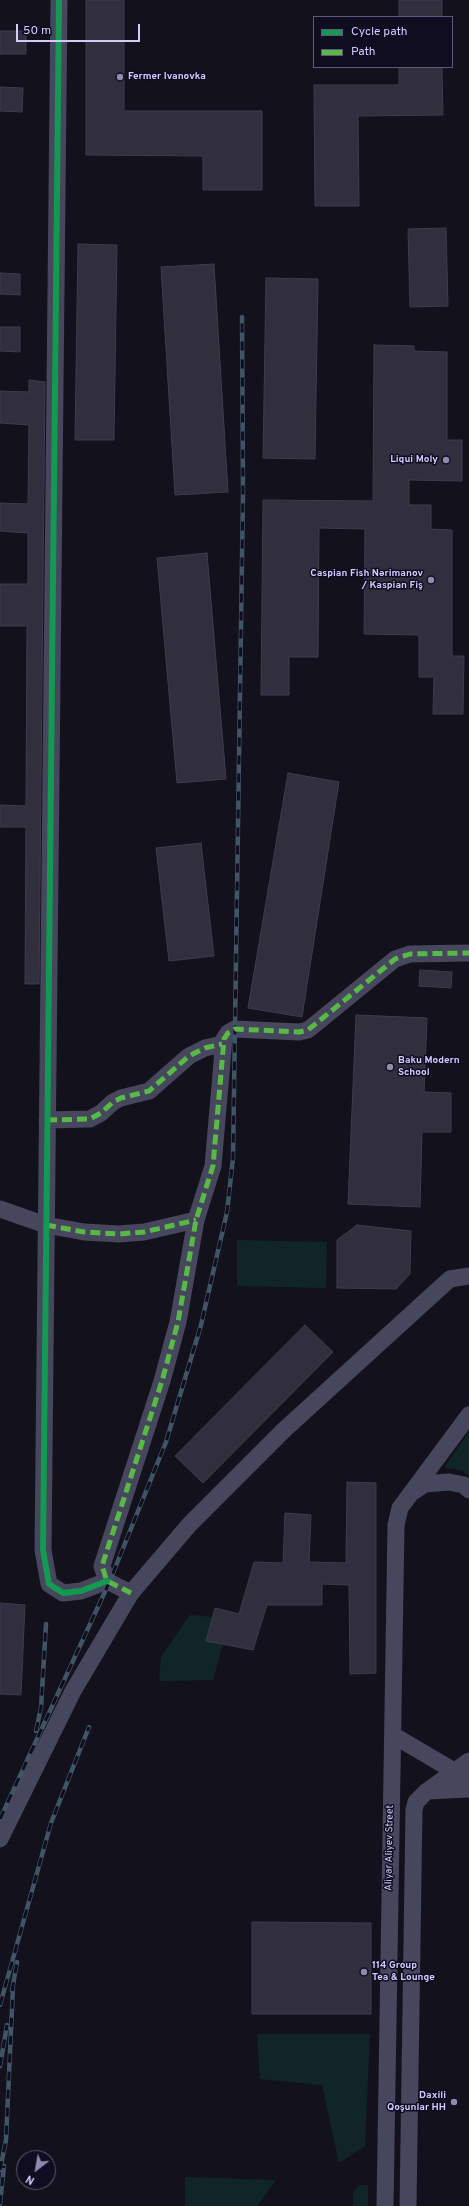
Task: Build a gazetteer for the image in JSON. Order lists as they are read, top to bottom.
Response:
{
  "streets": {
    "street": ["Aliyar Aliyev Street"]
  },
  "places": [
    "Fermer Ivanovka",
    "Liqui Moly",
    "Caspian Fish Nərimanov / Kaspian Fiş",
    "Baku Modern School",
    "114 Group Tea & Lounge",
    "Daxili Qoşunlar HH"
  ],
  "legend": ["Cycle path", "Path"],
  "scale_bar": "50 m",
  "north": "bottom left"
}
